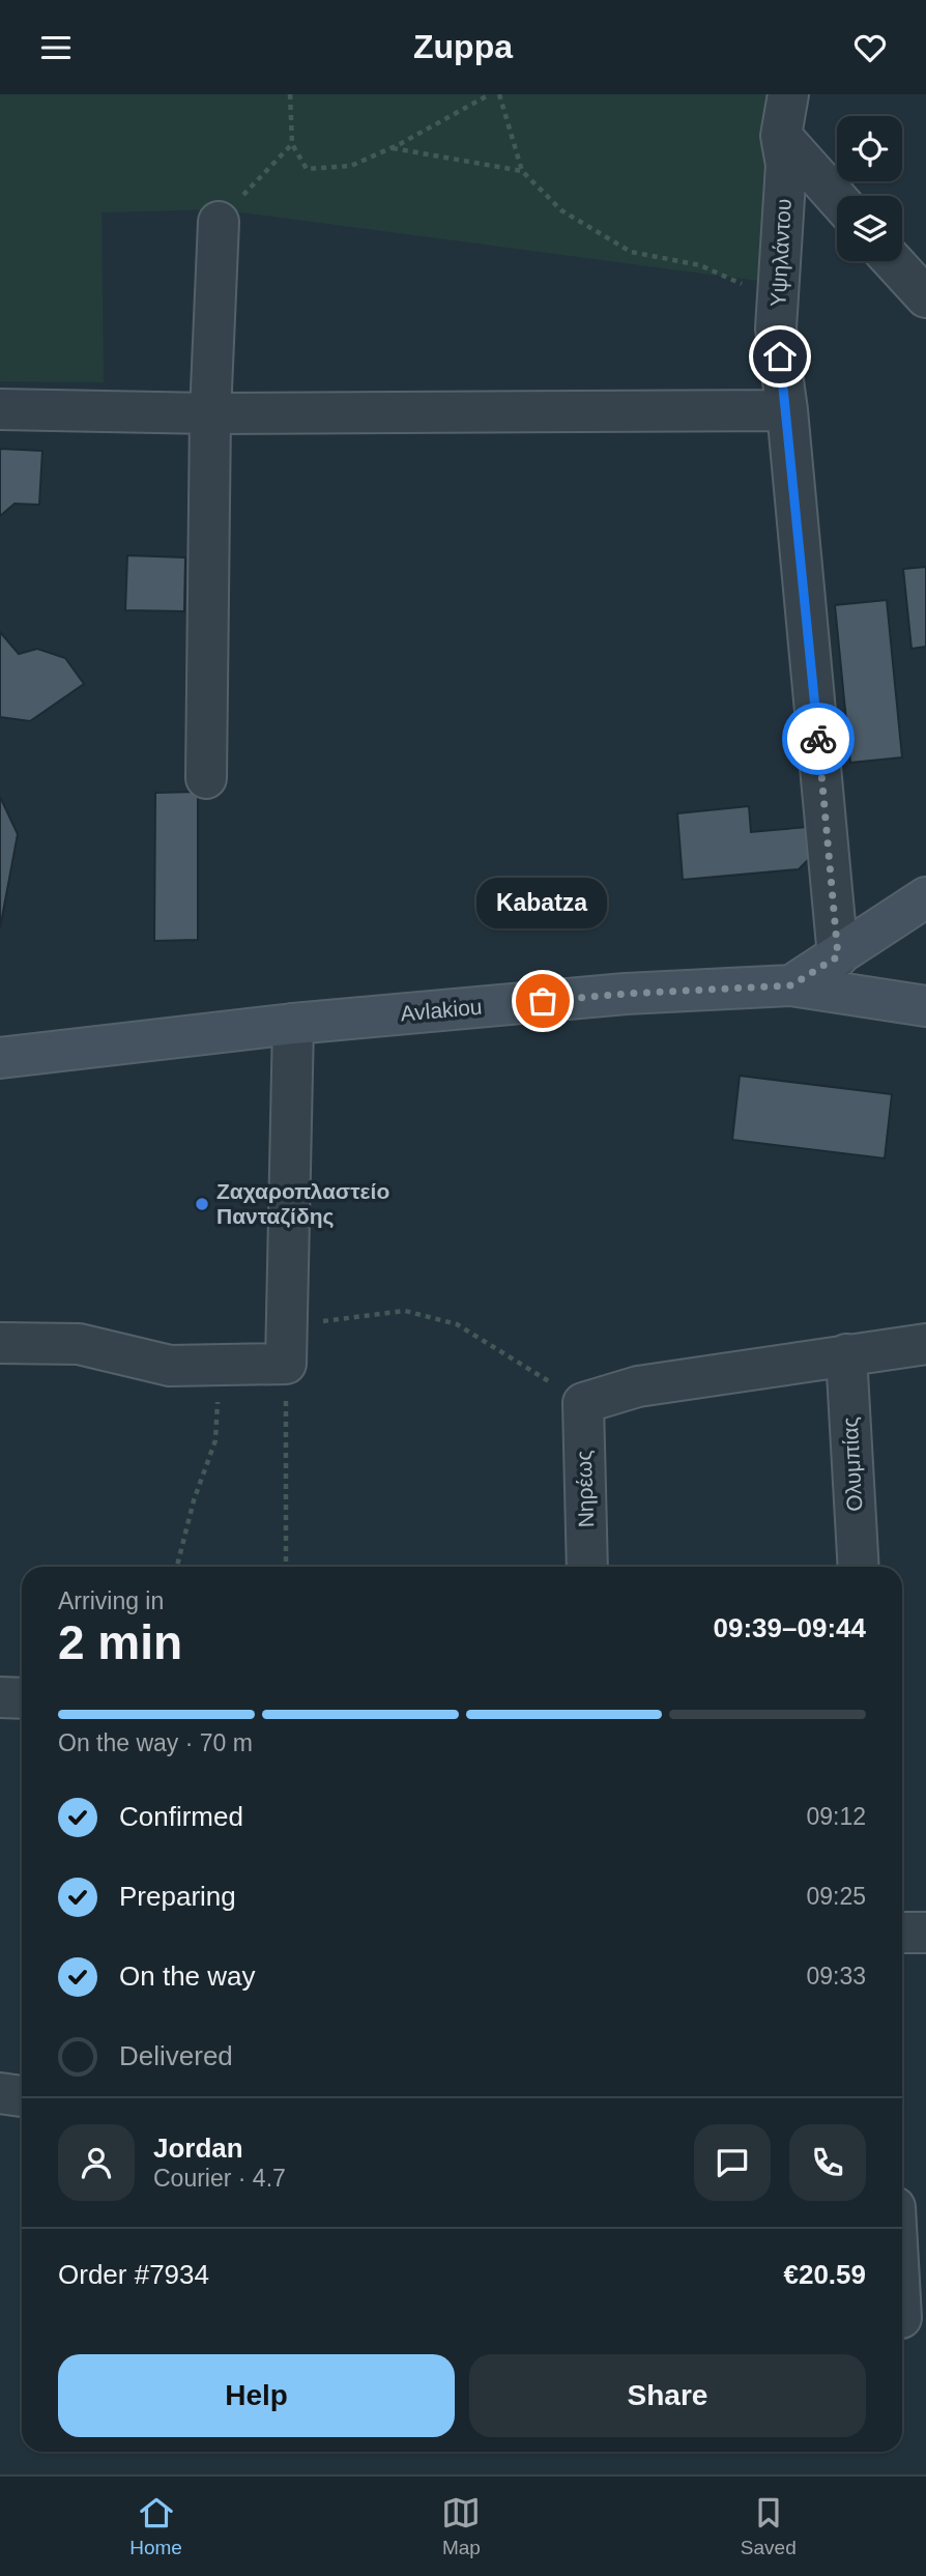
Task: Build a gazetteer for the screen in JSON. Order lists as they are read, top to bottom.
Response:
{
  "streets": {
    "main road": ["Avlakiou"],
    "street": ["Υψηλάντου", "Ολυμπίας", "Νηρέως"]
  },
  "places": ["Kabatza", "Ζαχαροπλαστείο Πανταζίδης"],
  "page": {
    "header": "Zuppa",
    "bubble": "Kabatza",
    "heading": ["2 min", "Arriving in", "09:39–09:44"],
    "panel": [
      "Jordan",
      "Courier · 4.7",
      "Order #7934",
      "€20.59"
    ],
    "bar": "On the way · 70 m",
    "list": [
      ["Confirmed", "09:12"],
      ["Preparing", "09:25"],
      ["On the way", "09:33"],
      "Delivered"
    ],
    "buttons": ["Help", "Share"],
    "tabs": ["Home", "Map", "Saved"]
  }
}
